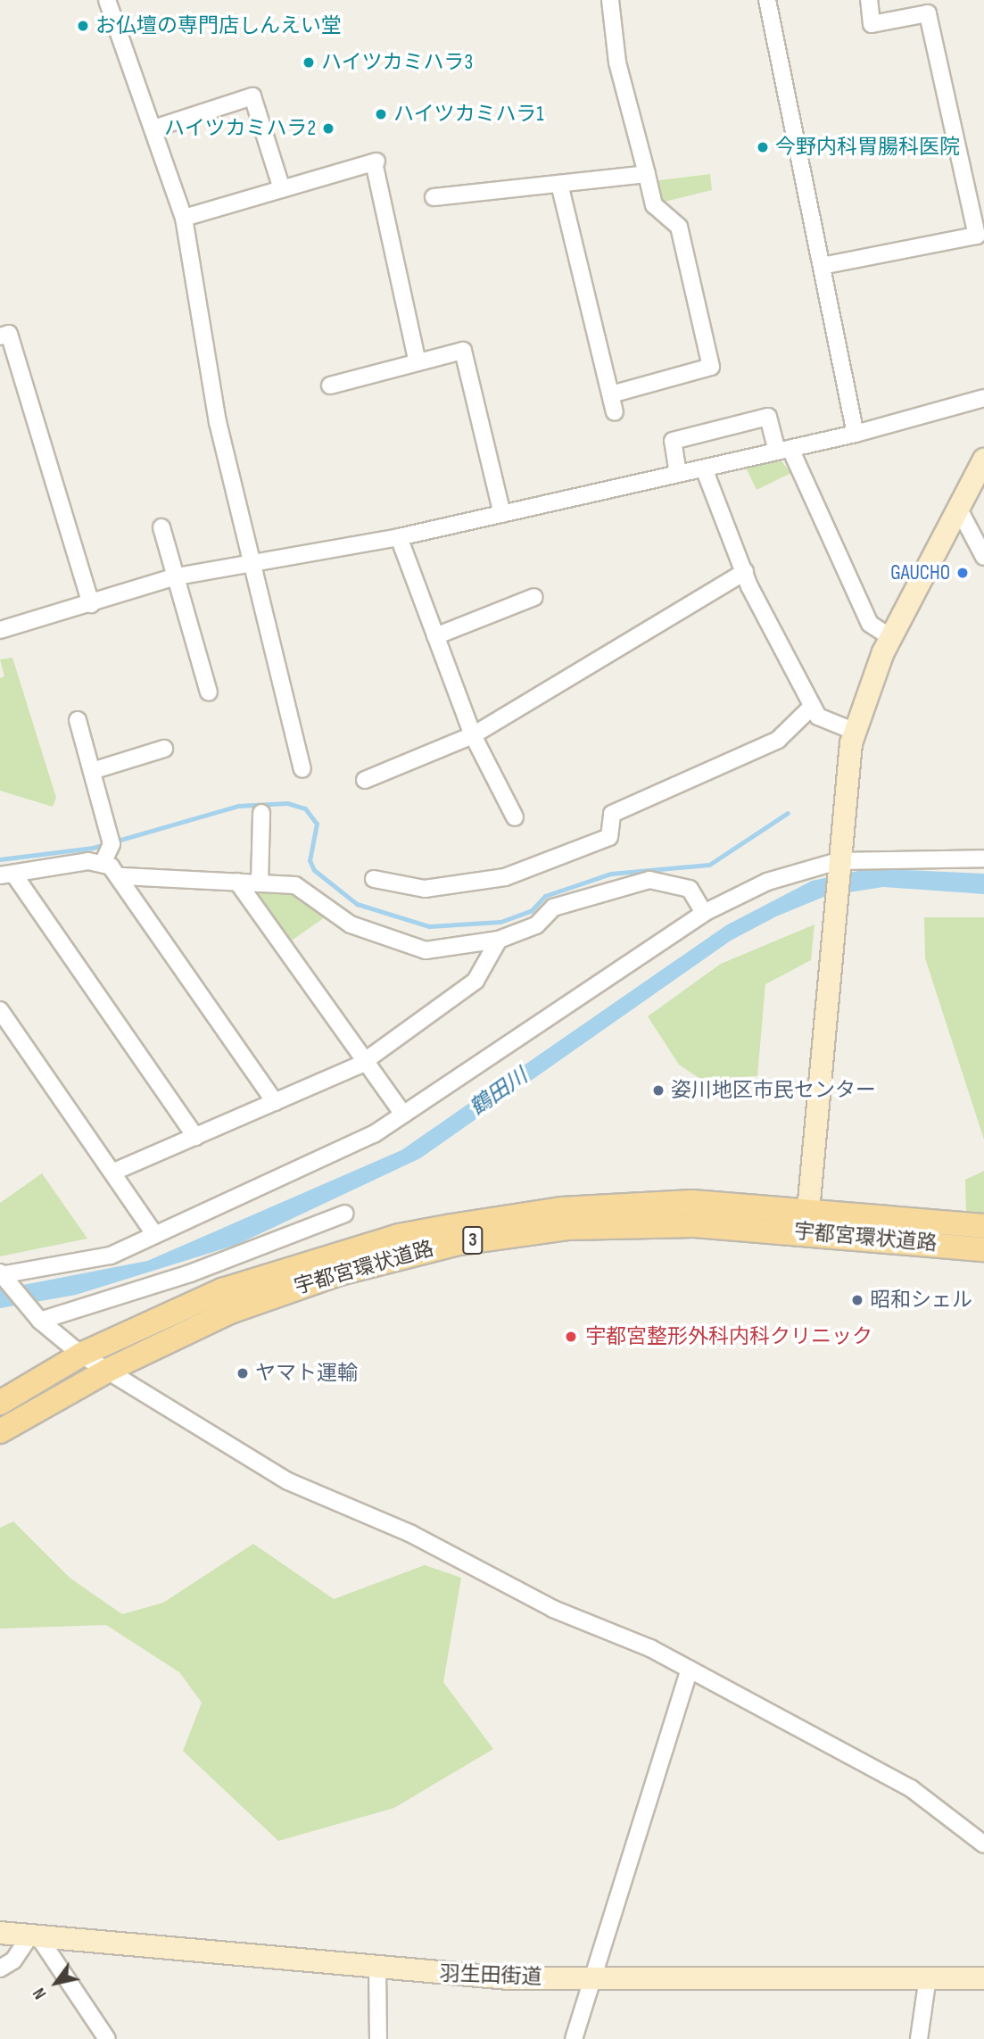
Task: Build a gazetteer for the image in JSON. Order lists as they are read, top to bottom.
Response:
{
  "streets": {
    "main road": ["宇都宮環状道路", "3", "羽生田街道"]
  },
  "water": ["鶴田川"],
  "places": [
    "お仏壇の専門店しんえい堂",
    "ハイツカミハラ3",
    "ハイツカミハラ1",
    "ハイツカミハラ2",
    "今野内科胃腸科医院",
    "GAUCHO",
    "姿川地区市民センター",
    "昭和シェル",
    "宇都宮整形外科内科クリニック",
    "ヤマト運輸"
  ],
  "north": "bottom left"
}
